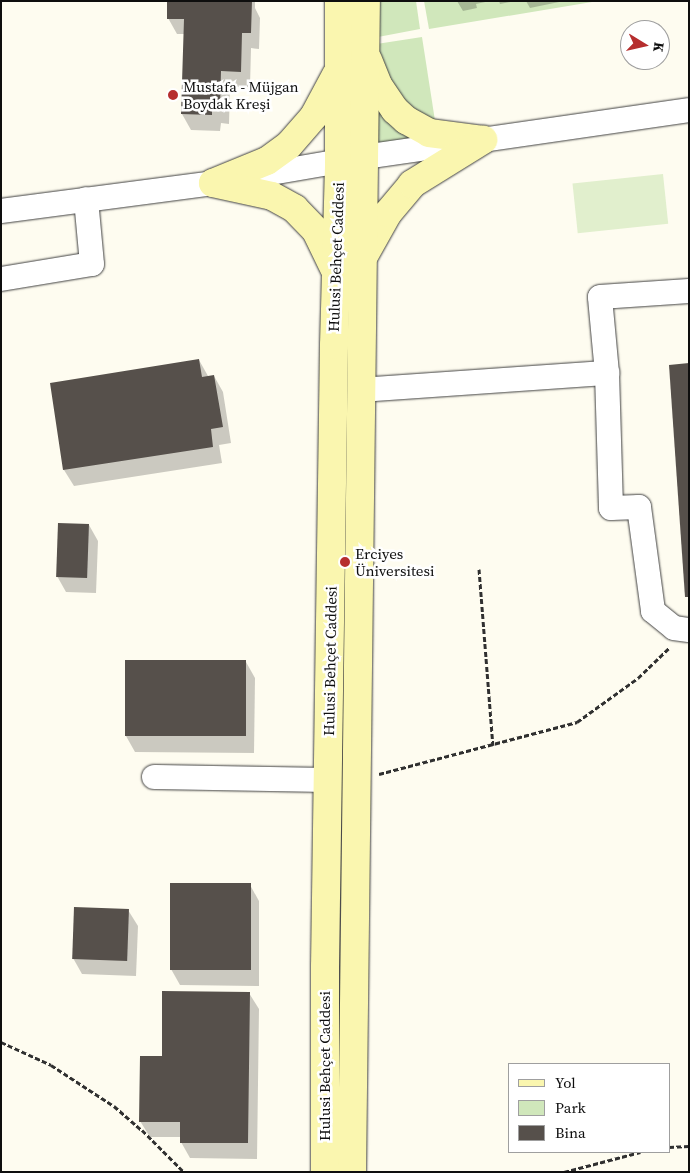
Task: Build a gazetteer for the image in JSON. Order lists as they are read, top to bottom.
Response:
{
  "streets": {
    "street": ["Hulusi Behçet Caddesi"]
  },
  "places": ["Mustafa - Müjgan Boydak Kreşi", "Erciyes Üniversitesi"],
  "legend": ["Yol", "Park", "Bina"],
  "north": "right"
}
